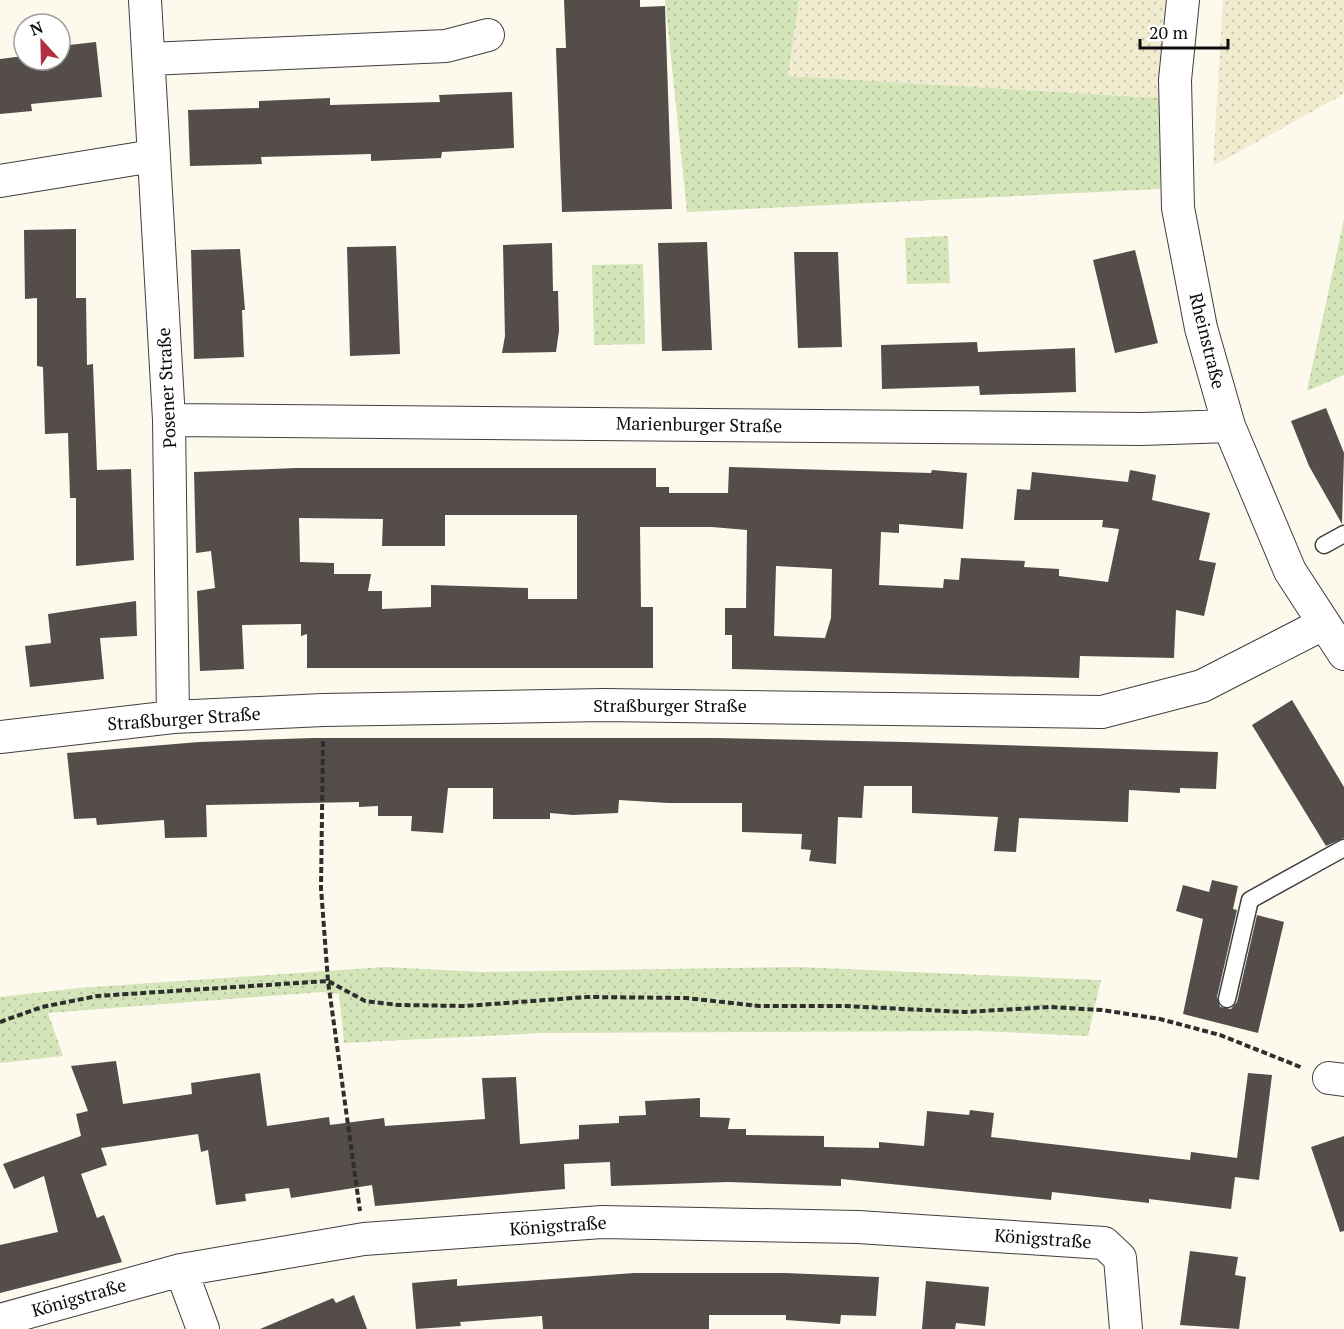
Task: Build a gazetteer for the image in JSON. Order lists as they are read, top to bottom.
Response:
{
  "streets": {
    "street": [
      "Rheinstraße",
      "Posener Straße",
      "Marienburger Straße",
      "Straßburger Straße",
      "Königstraße"
    ]
  },
  "crossings": [
    ["Rheinstraße", "Marienburger Straße"],
    ["Rheinstraße", "Straßburger Straße"],
    ["Posener Straße", "Marienburger Straße"],
    ["Posener Straße", "Straßburger Straße"]
  ],
  "scale_bar": "20 m",
  "north": "top"
}
